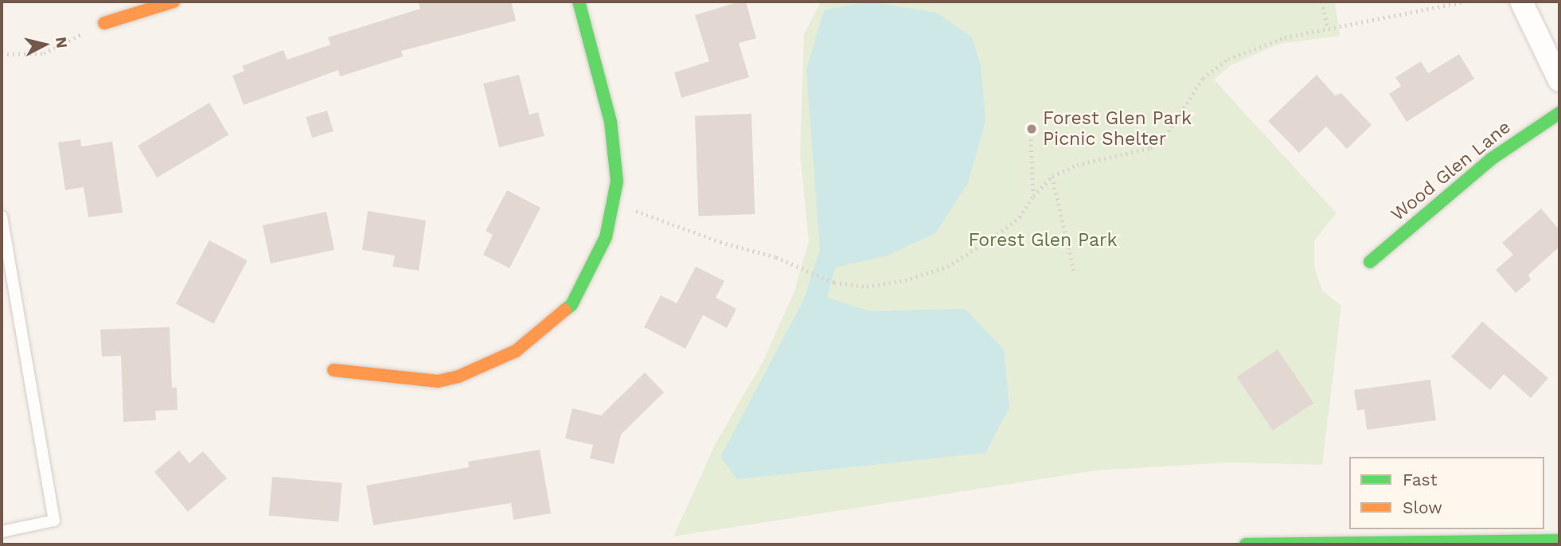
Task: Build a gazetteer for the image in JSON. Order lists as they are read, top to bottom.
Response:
{
  "streets": {
    "main road": ["Wood Glen Lane"]
  },
  "parks": ["Forest Glen Park"],
  "places": ["Forest Glen Park Picnic Shelter"],
  "legend": ["Fast", "Slow"],
  "north": "right"
}
